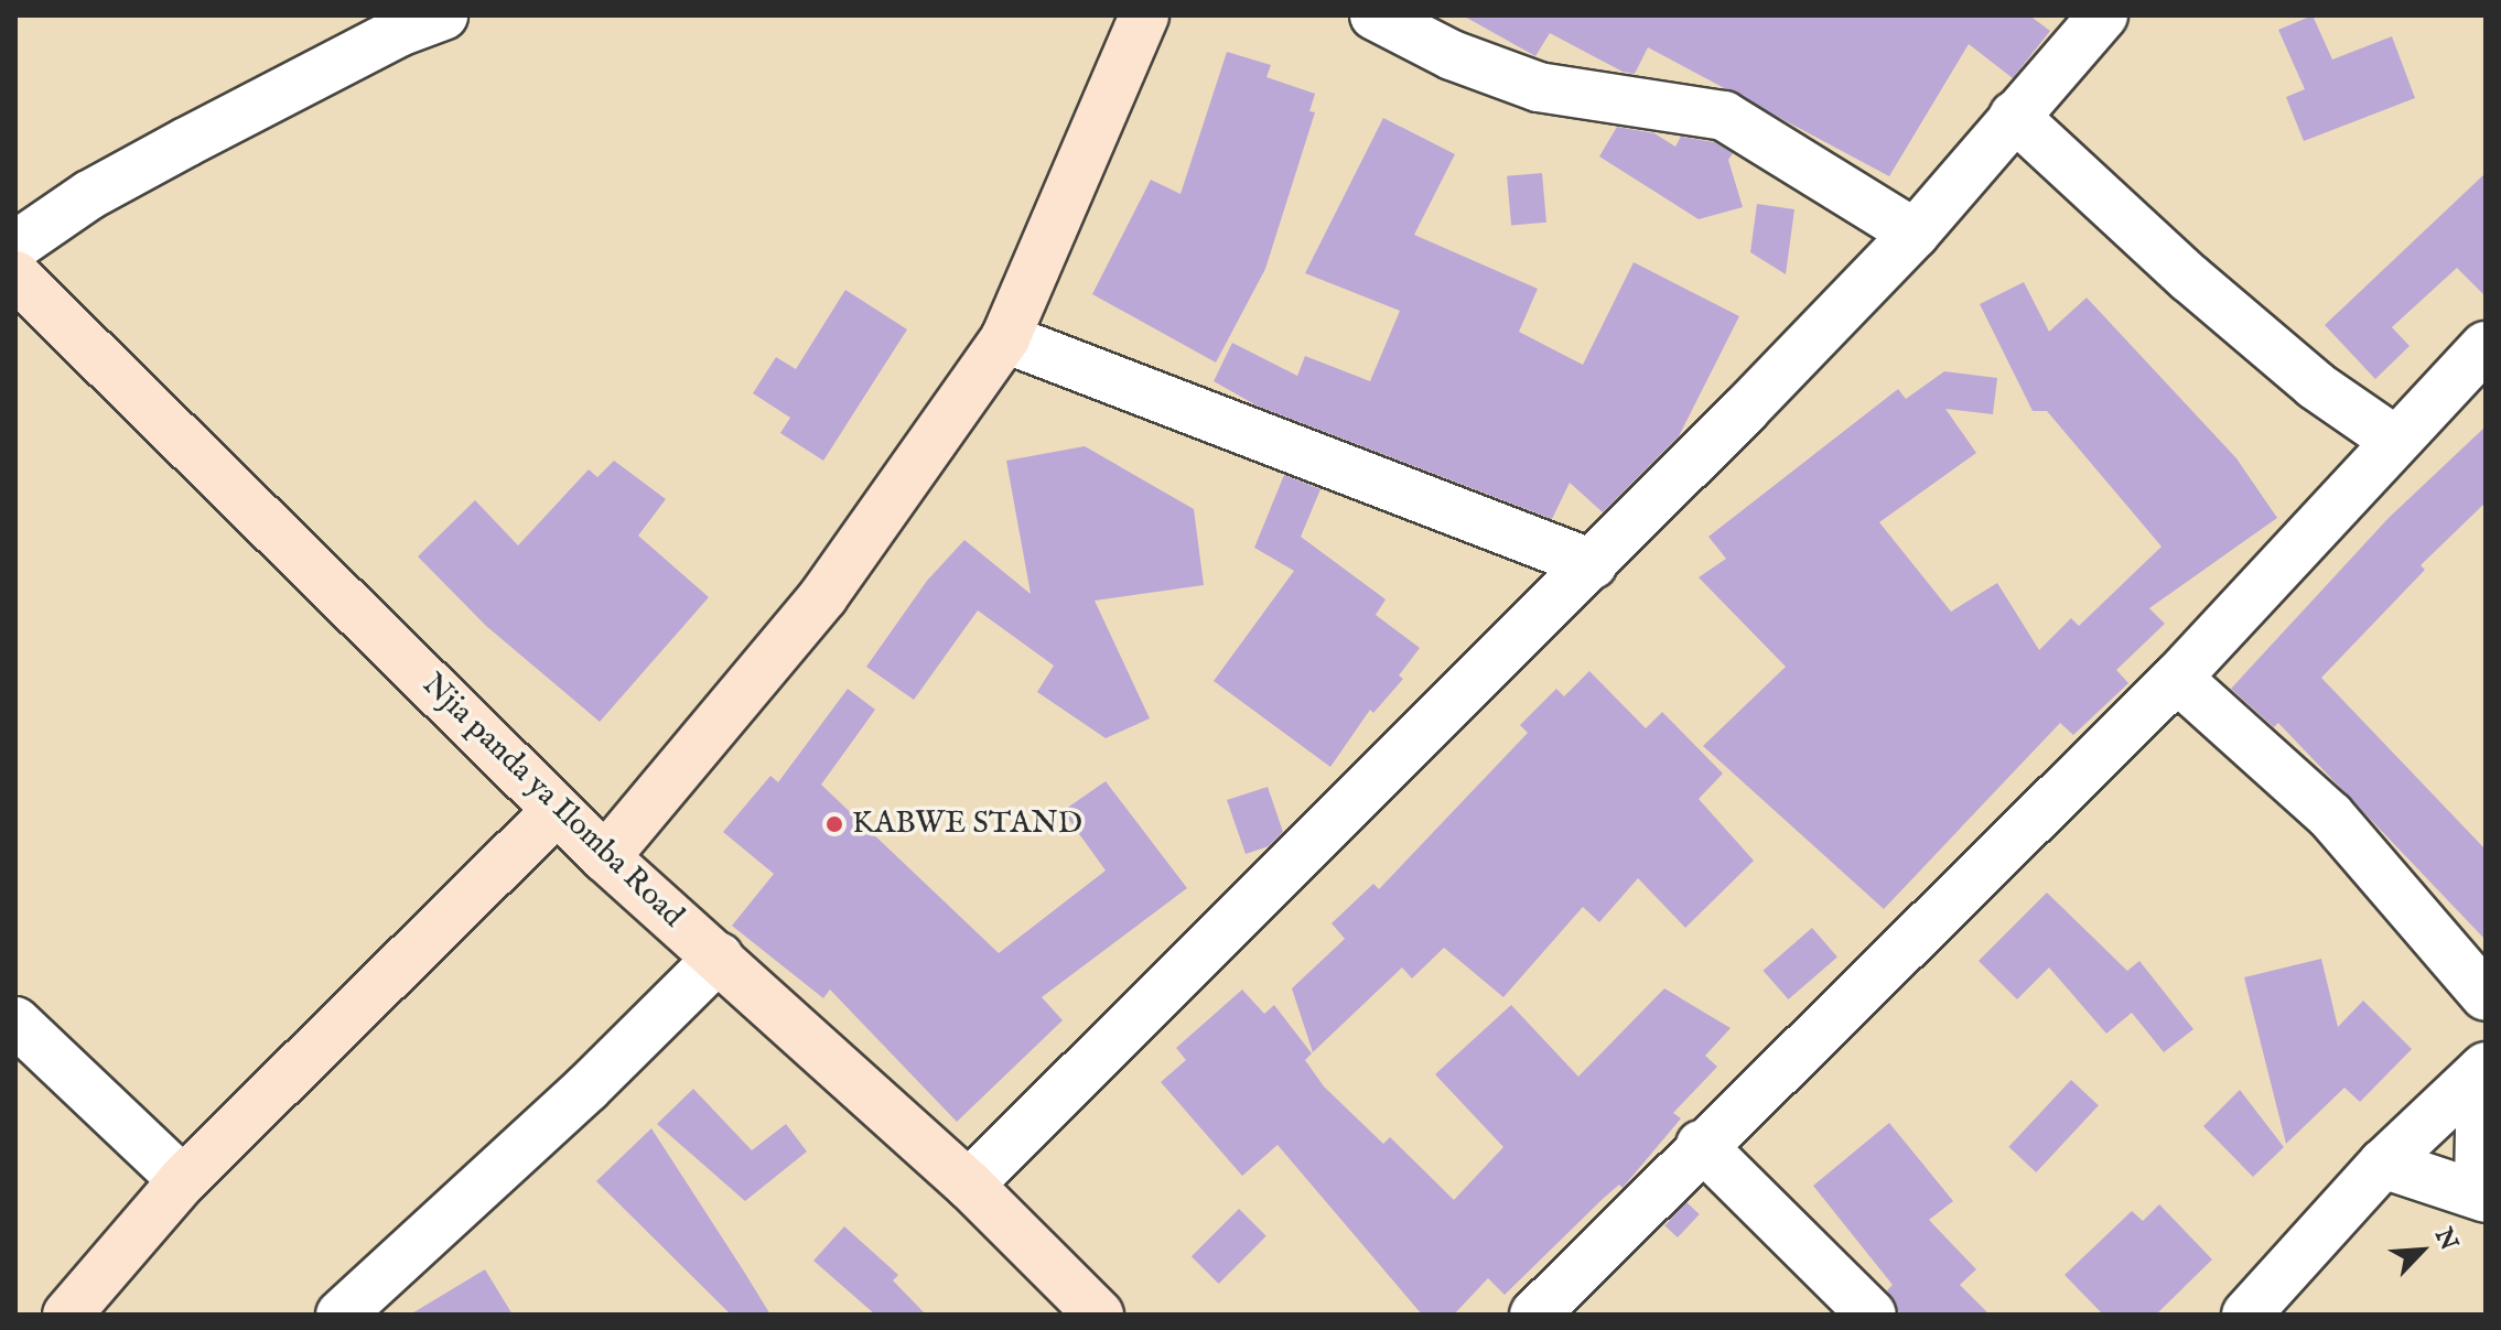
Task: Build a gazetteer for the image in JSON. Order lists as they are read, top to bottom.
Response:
{
  "streets": {
    "main road": ["Njia panda ya Ilomba Road"]
  },
  "places": ["KABWE STAND"],
  "north": "top right"
}
